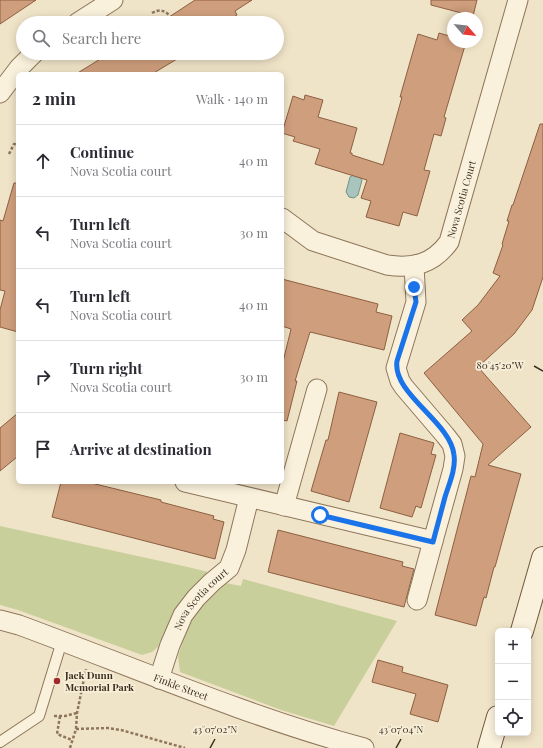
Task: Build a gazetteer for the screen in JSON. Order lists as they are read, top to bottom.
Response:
{
  "streets": {
    "street": ["Nova Scotia Court", "Nova Scotia court", "Finkle Street"]
  },
  "crossings": [
    ["Nova Scotia court", "Finkle Street"]
  ],
  "places": ["Jack Dunn Memorial Park"],
  "north": "bottom right",
  "page": {
    "search": "Search here",
    "heading": ["2 min", "Walk · 140 m"],
    "list": [
      ["Continue", "Nova Scotia court", "40 m"],
      ["Turn left", "Nova Scotia court", "30 m"],
      ["Turn left", "Nova Scotia court", "40 m"],
      ["Turn right", "Nova Scotia court", "30 m"],
      "Arrive at destination"
    ],
    "map_buttons": ["+", "−"]
  },
  "coordinates": ["80°45'20\"W", "43°07'02\"N", "43°07'04\"N"]
}
